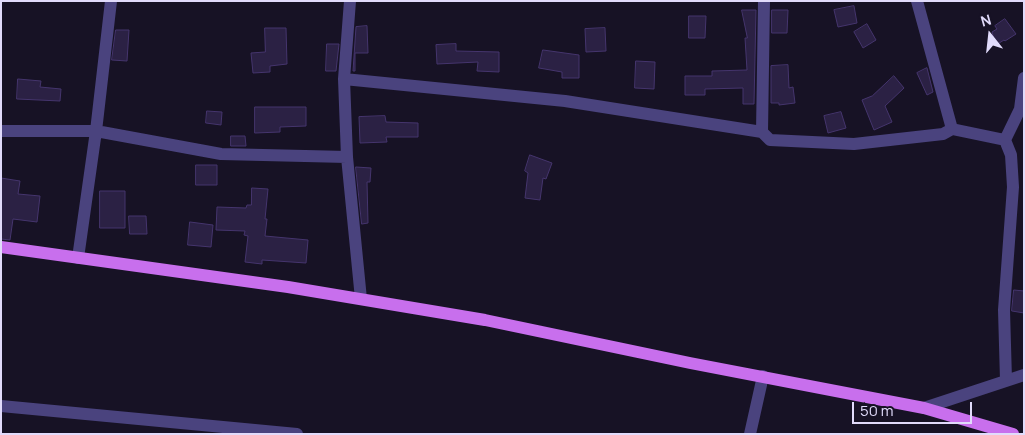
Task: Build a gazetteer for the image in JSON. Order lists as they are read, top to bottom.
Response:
{
  "scale_bar": "50 m",
  "north": "top"
}
